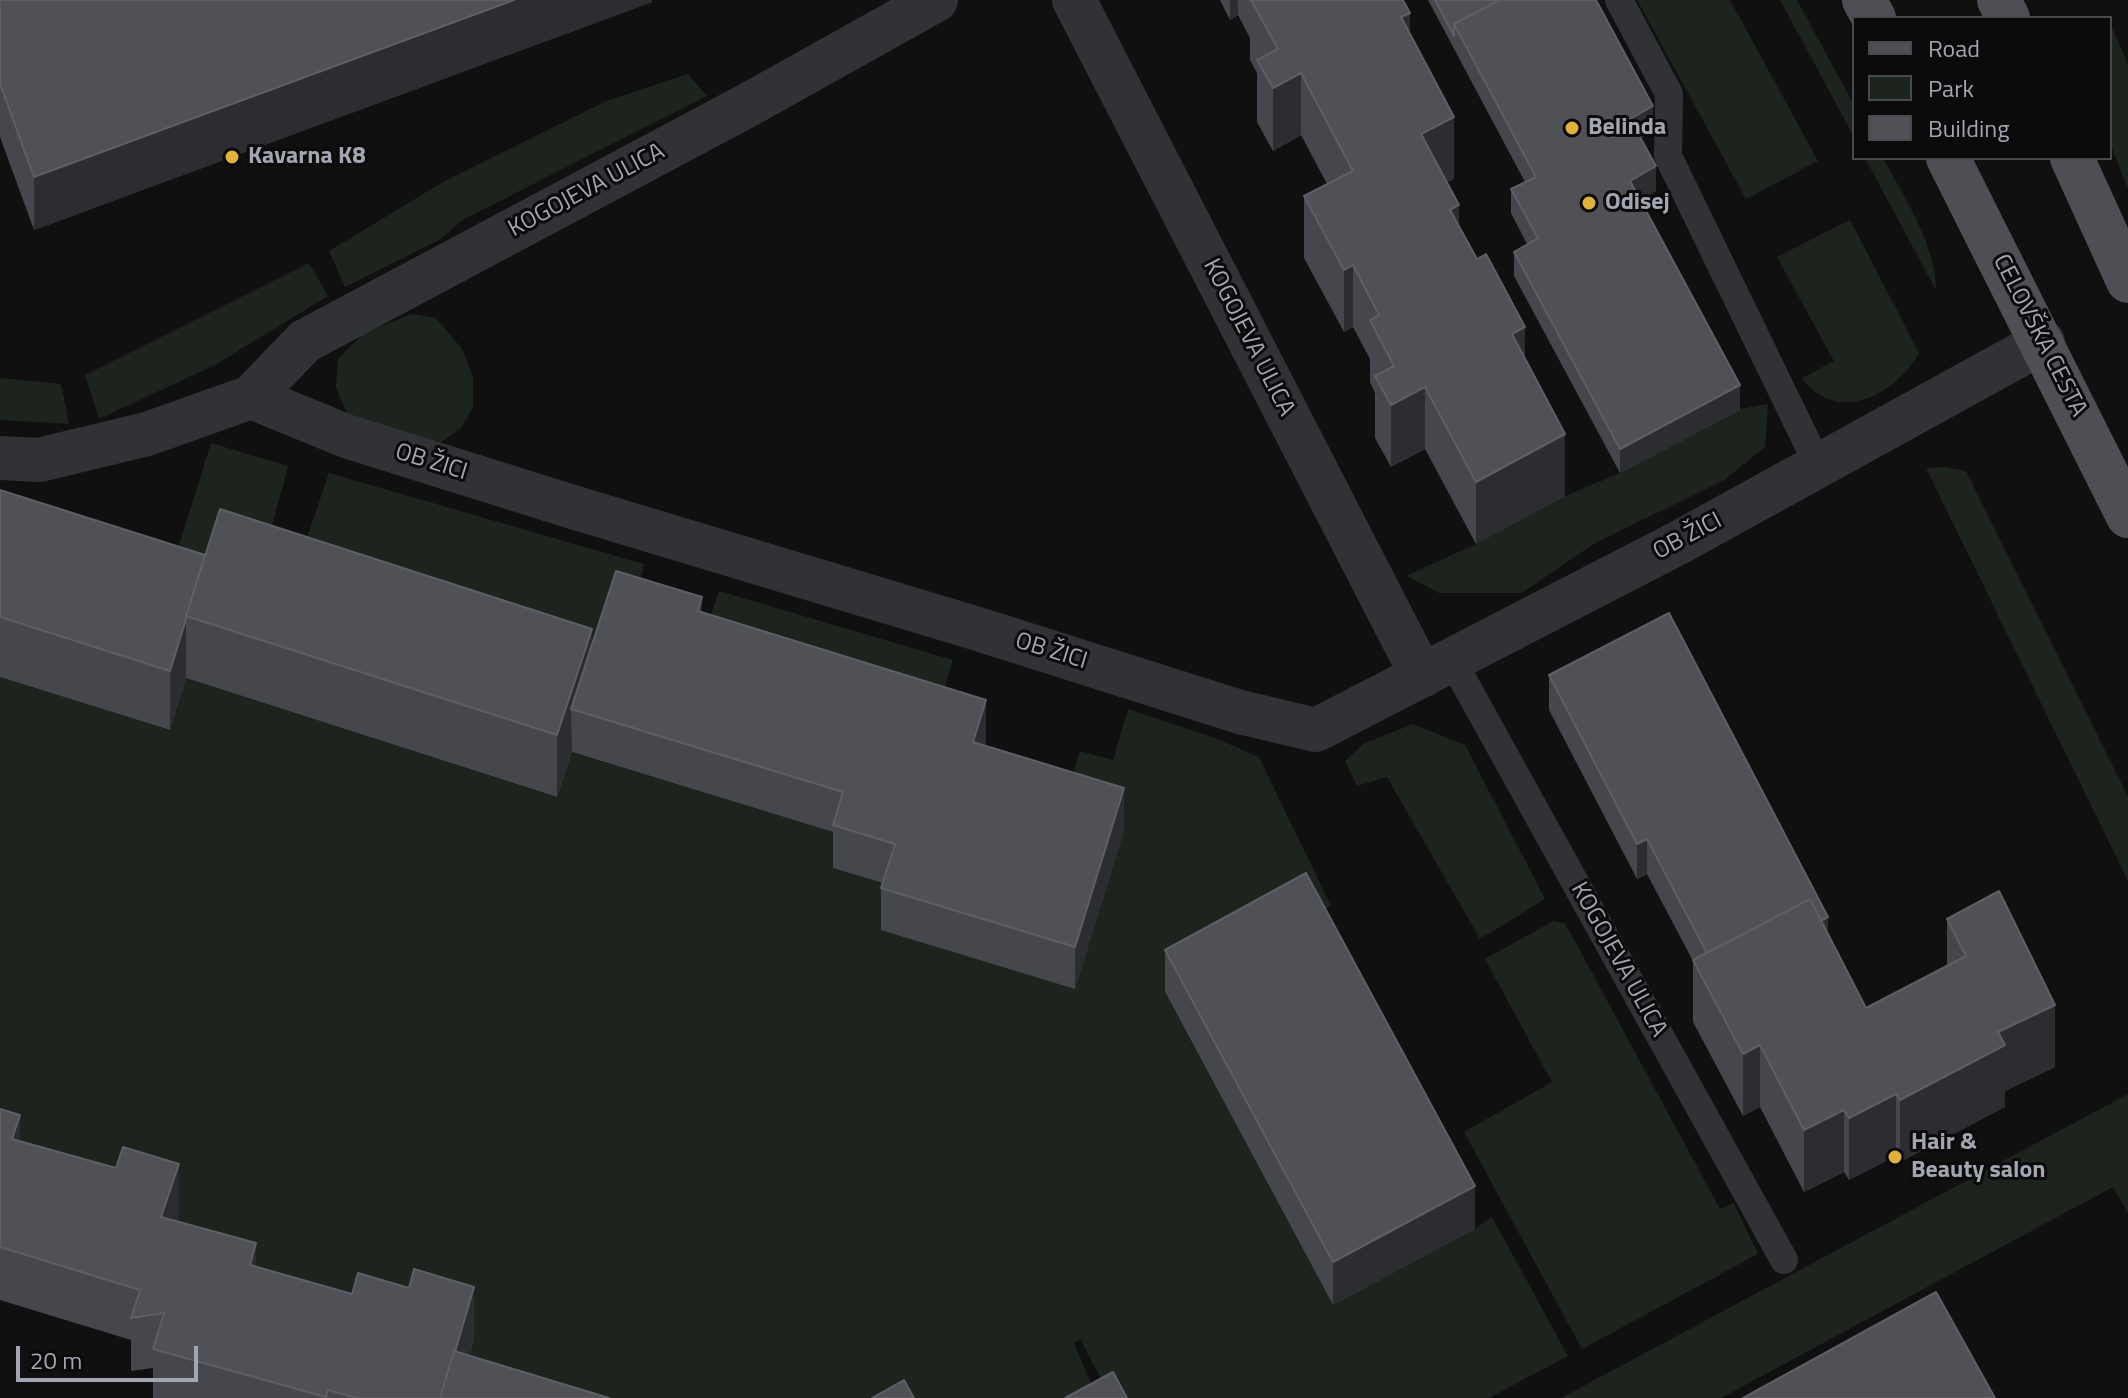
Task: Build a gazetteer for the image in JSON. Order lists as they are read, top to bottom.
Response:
{
  "streets": {
    "main road": ["CELOVŠKA CESTA"],
    "street": ["KOGOJEVA ULICA", "OB ŽICI"]
  },
  "crossings": [
    ["KOGOJEVA ULICA", "OB ŽICI"],
    ["CELOVŠKA CESTA", "OB ŽICI"]
  ],
  "places": [
    "Belinda",
    "Kavarna K8",
    "Odisej",
    "Hair & Beauty salon"
  ],
  "legend": ["Road", "Park", "Building"],
  "scale_bar": "20 m"
}
